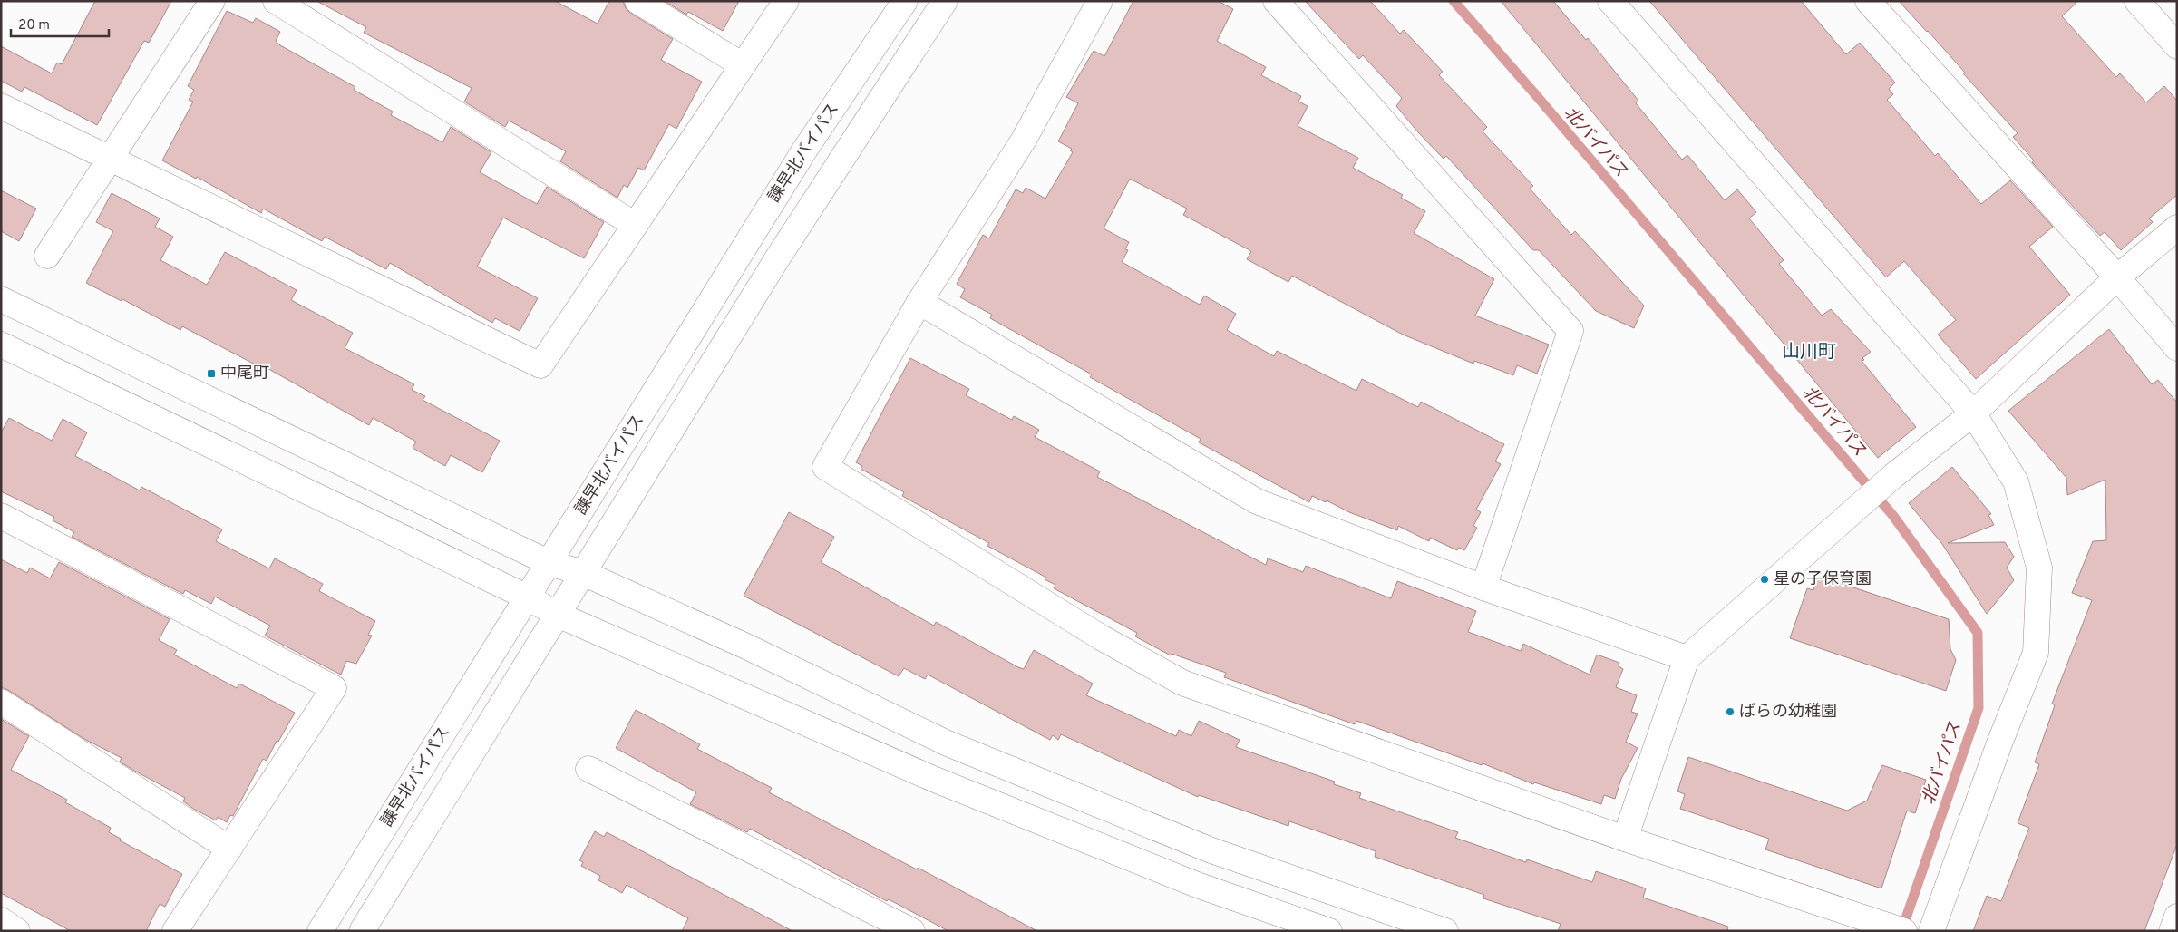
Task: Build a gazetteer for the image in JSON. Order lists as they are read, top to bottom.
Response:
{
  "streets": {
    "main road": ["諫早北バイパス"]
  },
  "districts": ["山川町"],
  "water": ["北バイパス"],
  "places": {
    "transit": ["中尾町"],
    "other": ["星の子保育園", "ばらの幼稚園"]
  },
  "scale_bar": "20 m"
}
